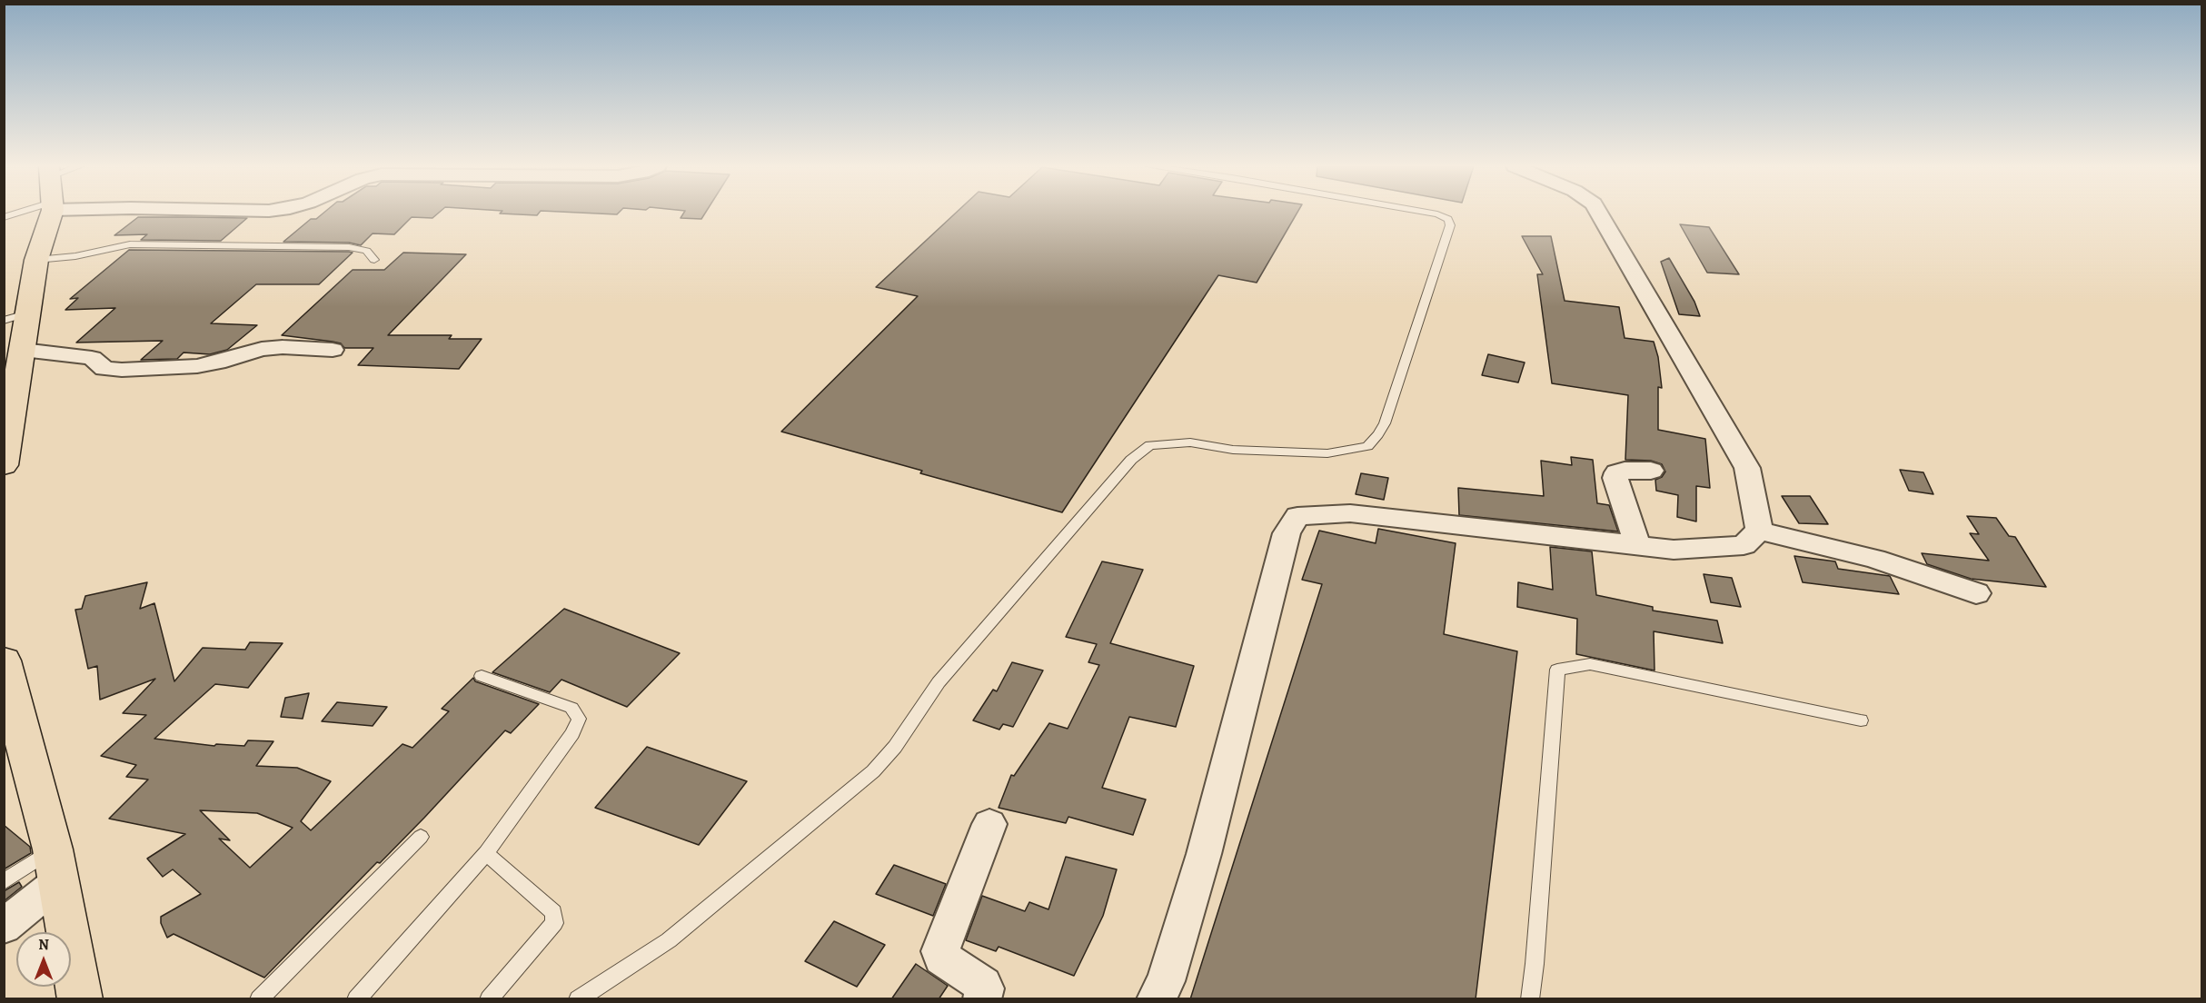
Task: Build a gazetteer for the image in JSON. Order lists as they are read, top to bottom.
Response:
{
  "north": "top"
}
